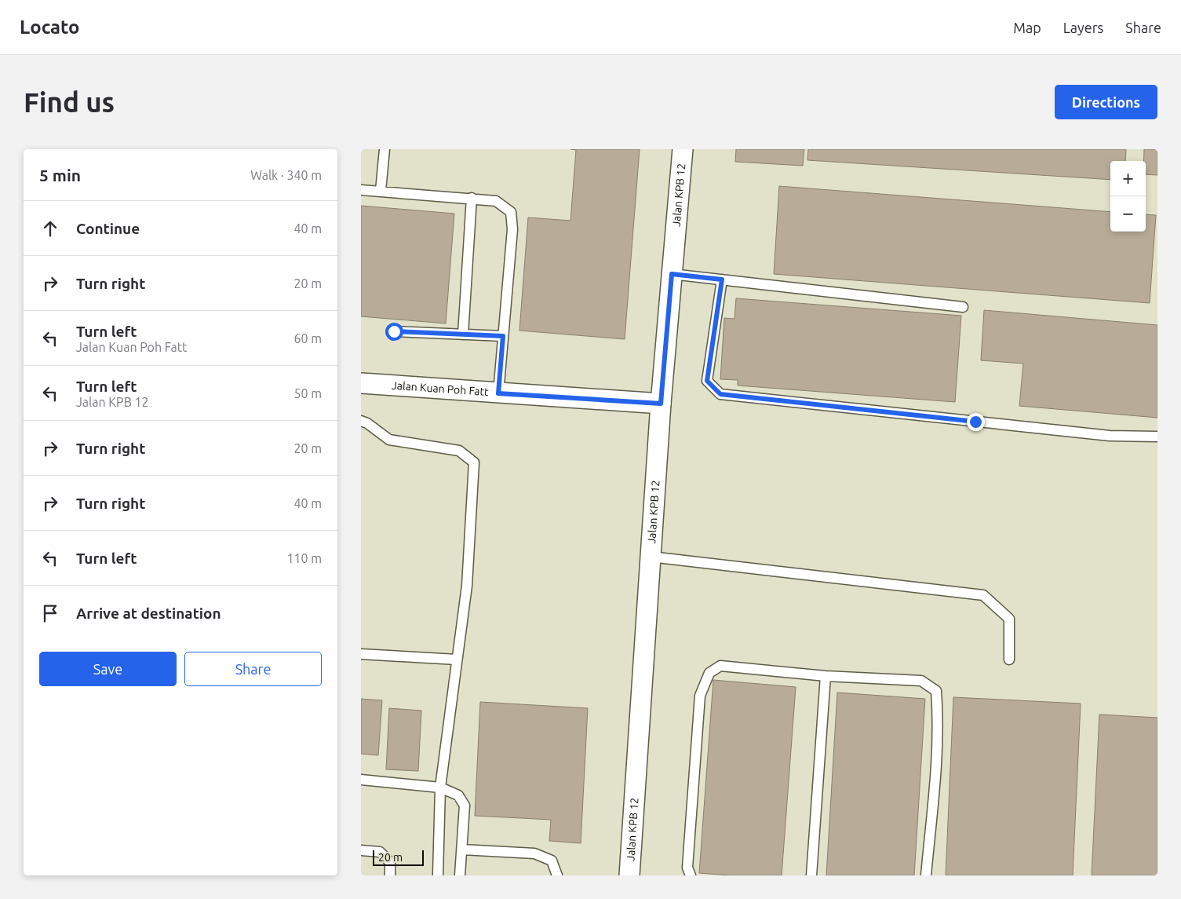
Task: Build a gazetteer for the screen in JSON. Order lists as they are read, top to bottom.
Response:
{
  "streets": {
    "street": ["Jalan KPB 12", "Jalan Kuan Poh Fatt"]
  },
  "crossings": [
    ["Jalan KPB 12", "Jalan Kuan Poh Fatt"]
  ],
  "scale_bar": "20 m",
  "page": {
    "header": "Locato",
    "nav": ["Map", "Layers", "Share"],
    "buttons": [
      "Directions",
      ["Save", "Share"]
    ],
    "title": "Find us",
    "heading": ["5 min", "Walk · 340 m"],
    "map_buttons": ["+", "−"],
    "list": [
      ["Continue", "40 m"],
      ["Turn right", "20 m"],
      ["Turn left", "Jalan Kuan Poh Fatt", "60 m"],
      ["Turn left", "Jalan KPB 12", "50 m"],
      ["Turn right", "20 m"],
      ["Turn right", "40 m"],
      ["Turn left", "110 m"],
      "Arrive at destination"
    ],
    "scale": "20 m"
  }
}
